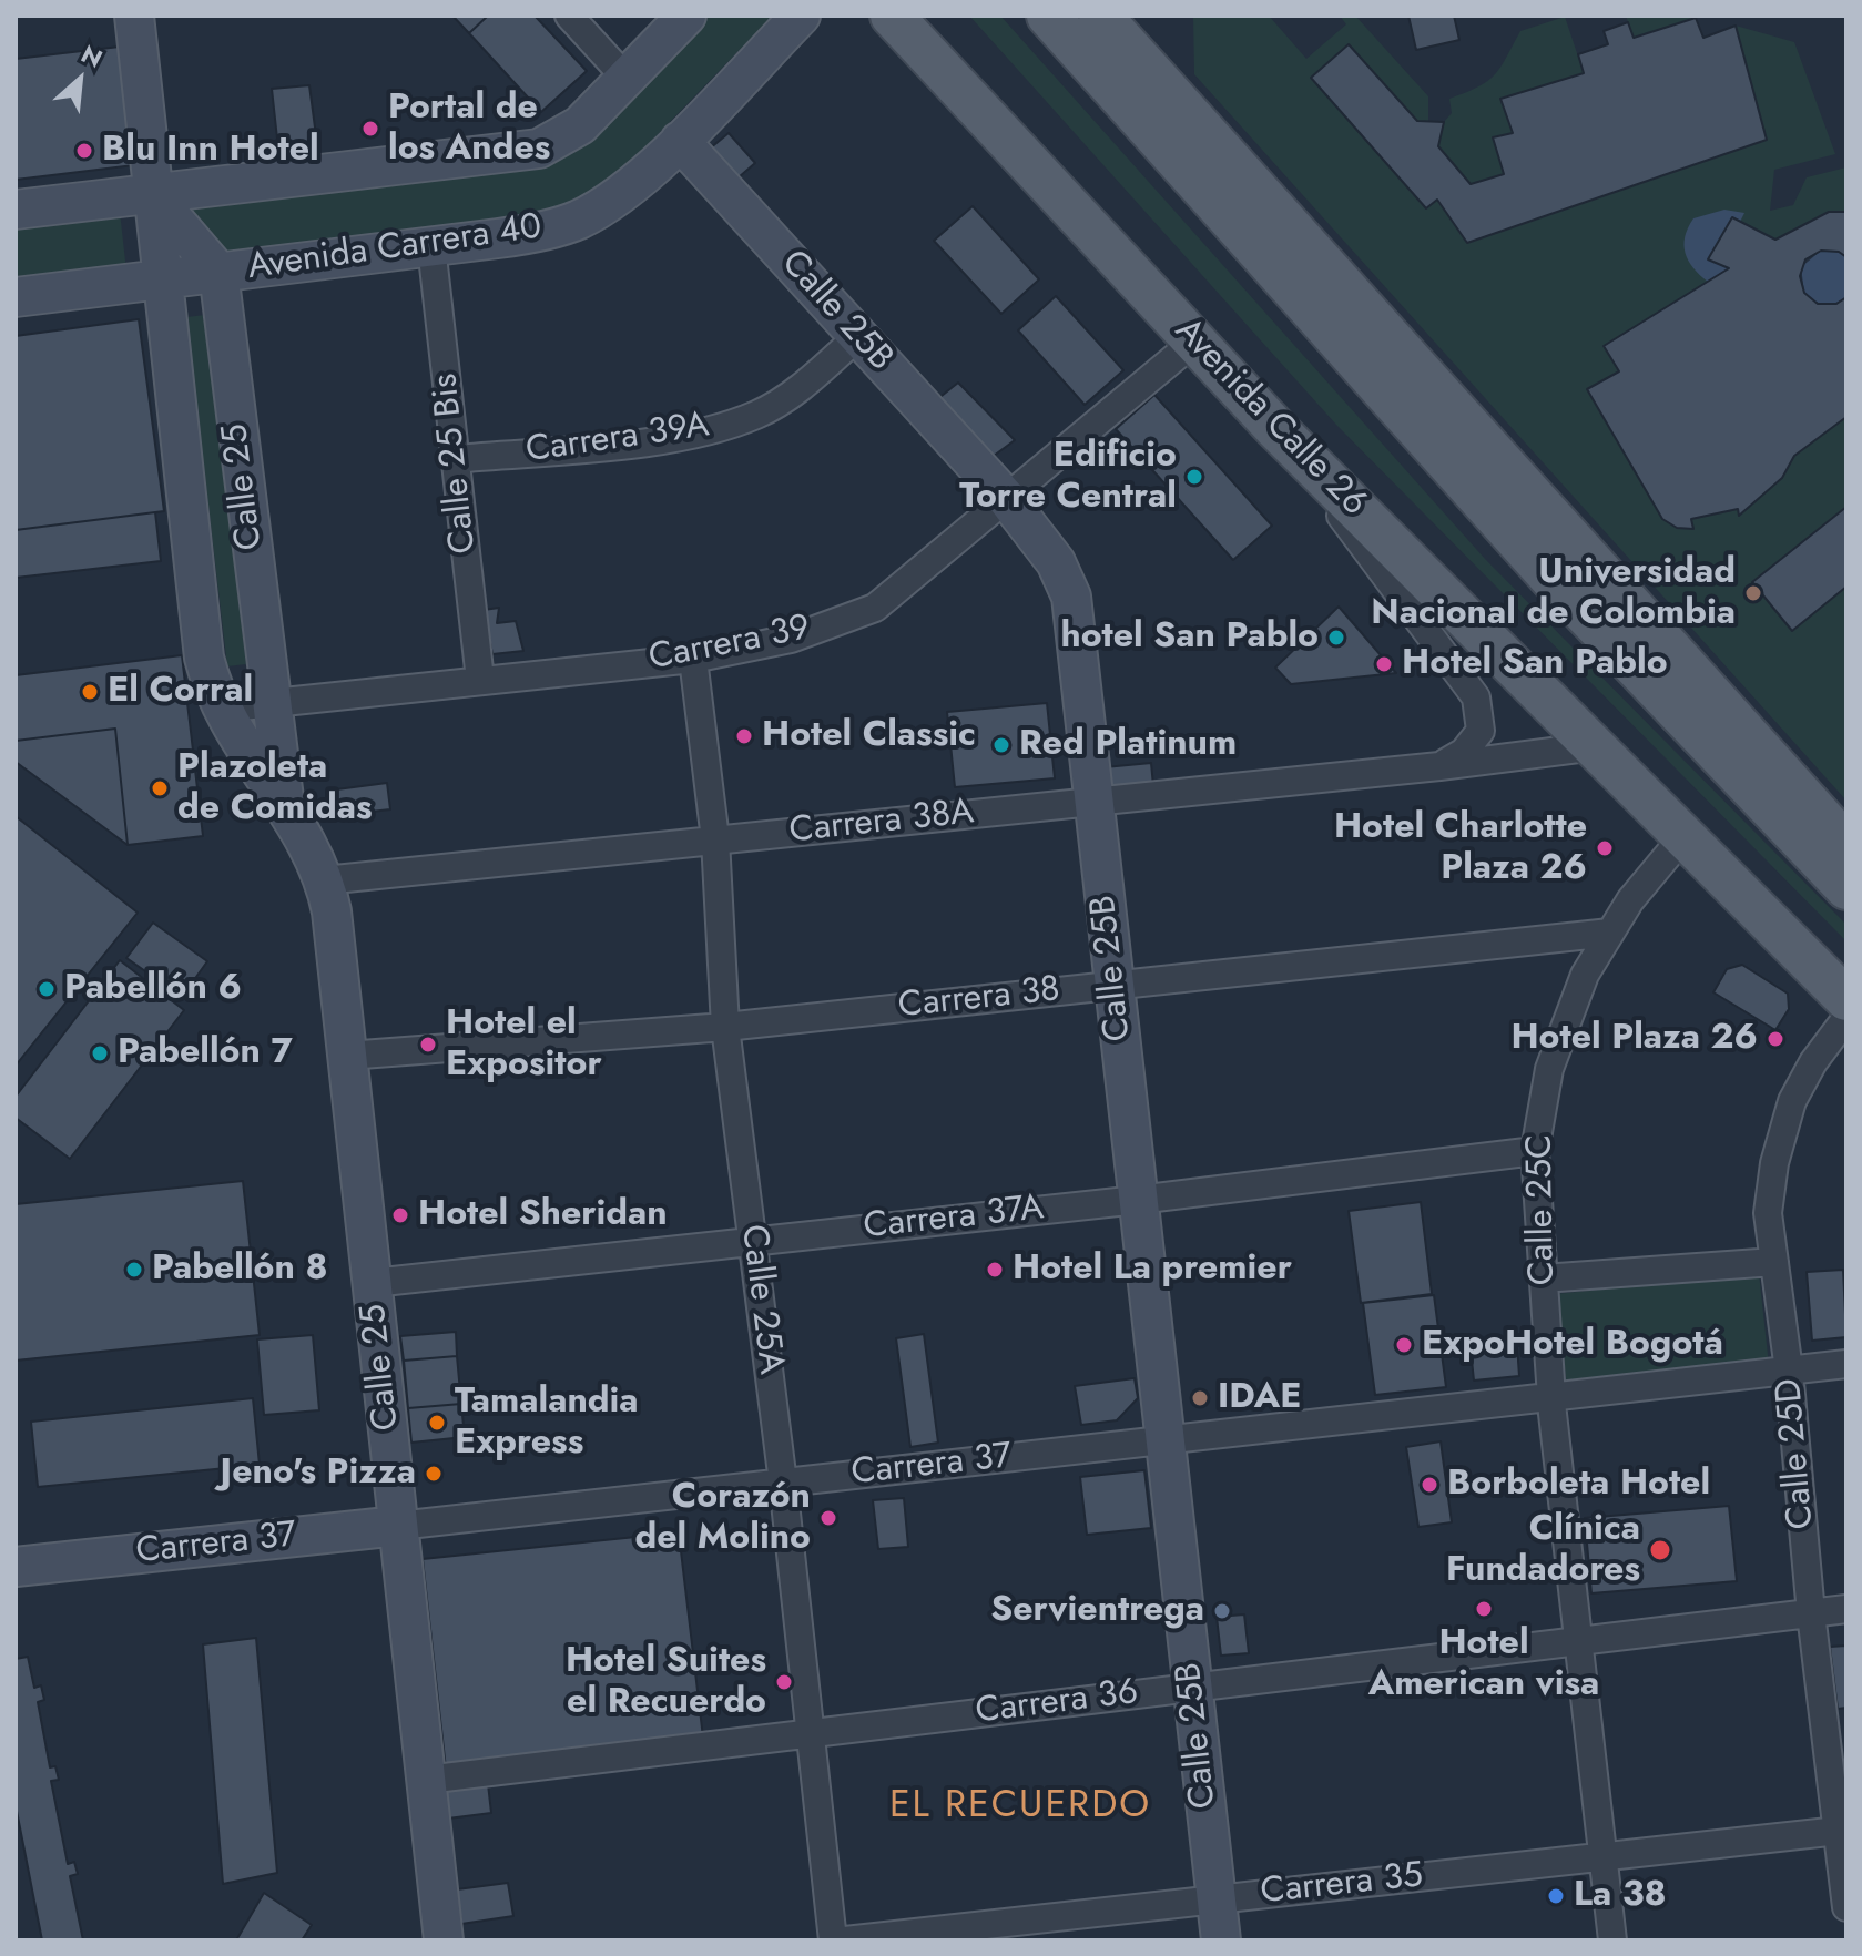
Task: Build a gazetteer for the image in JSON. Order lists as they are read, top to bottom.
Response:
{
  "streets": {
    "main road": ["Avenida Calle 26"],
    "street": [
      "Avenida Carrera 40",
      "Calle 25B",
      "Carrera 39A",
      "Calle 25 Bis",
      "Calle 25",
      "Carrera 39",
      "Carrera 38A",
      "Carrera 38",
      "Calle 25C",
      "Carrera 37A",
      "Calle 25A",
      "Calle 25D",
      "Carrera 37",
      "Carrera 36",
      "Carrera 35"
    ]
  },
  "crossings": [
    ["Avenida Carrera 40", "Calle 25B"],
    ["Avenida Carrera 40", "Calle 25 Bis"],
    ["Avenida Carrera 40", "Calle 25"],
    ["Calle 25B", "Carrera 39A"],
    ["Calle 25B", "Carrera 39"],
    ["Calle 25B", "Carrera 38A"],
    ["Calle 25B", "Carrera 38"],
    ["Calle 25B", "Carrera 37A"],
    ["Calle 25B", "Carrera 37"],
    ["Calle 25B", "Carrera 36"],
    ["Calle 25B", "Carrera 35"],
    ["Avenida Calle 26", "Carrera 39"],
    ["Avenida Calle 26", "Carrera 38A"],
    ["Avenida Calle 26", "Calle 25C"],
    ["Carrera 39A", "Calle 25 Bis"],
    ["Calle 25 Bis", "Carrera 39"],
    ["Calle 25", "Carrera 39"],
    ["Calle 25", "Carrera 38A"],
    ["Calle 25", "Carrera 38"],
    ["Calle 25", "Carrera 37A"],
    ["Calle 25", "Carrera 37"],
    ["Calle 25", "Carrera 36"],
    ["Carrera 39", "Calle 25A"],
    ["Carrera 38A", "Calle 25A"],
    ["Carrera 38", "Calle 25C"],
    ["Carrera 38", "Calle 25A"],
    ["Calle 25C", "Carrera 37A"],
    ["Calle 25C", "Carrera 37"],
    ["Calle 25C", "Carrera 36"],
    ["Calle 25C", "Carrera 35"],
    ["Carrera 37A", "Calle 25A"],
    ["Calle 25A", "Carrera 37"],
    ["Calle 25A", "Carrera 36"],
    ["Calle 25D", "Carrera 37"],
    ["Calle 25D", "Carrera 36"],
    ["Calle 25D", "Carrera 35"]
  ],
  "districts": ["EL RECUERDO"],
  "places": [
    "Portal de los Andes",
    "Blu Inn Hotel",
    "Edificio Torre Central",
    "Universidad Nacional de Colombia",
    "hotel San Pablo",
    "Hotel San Pablo",
    "El Corral",
    "Hotel Classic",
    "Red Platinum",
    "Plazoleta de Comidas",
    "Hotel Charlotte Plaza 26",
    "Pabellón 6",
    "Hotel Plaza 26",
    "Hotel el Expositor",
    "Pabellón 7",
    "Hotel Sheridan",
    "Pabellón 8",
    "Hotel La premier",
    "ExpoHotel Bogotá",
    "IDAE",
    "Tamalandia Express",
    "Jeno's Pizza",
    "Borboleta Hotel",
    "Corazón del Molino",
    "Clínica Fundadores",
    "Hotel American visa",
    "Servientrega",
    "Hotel Suites el Recuerdo",
    "La 38"
  ],
  "north": "top right"
}
